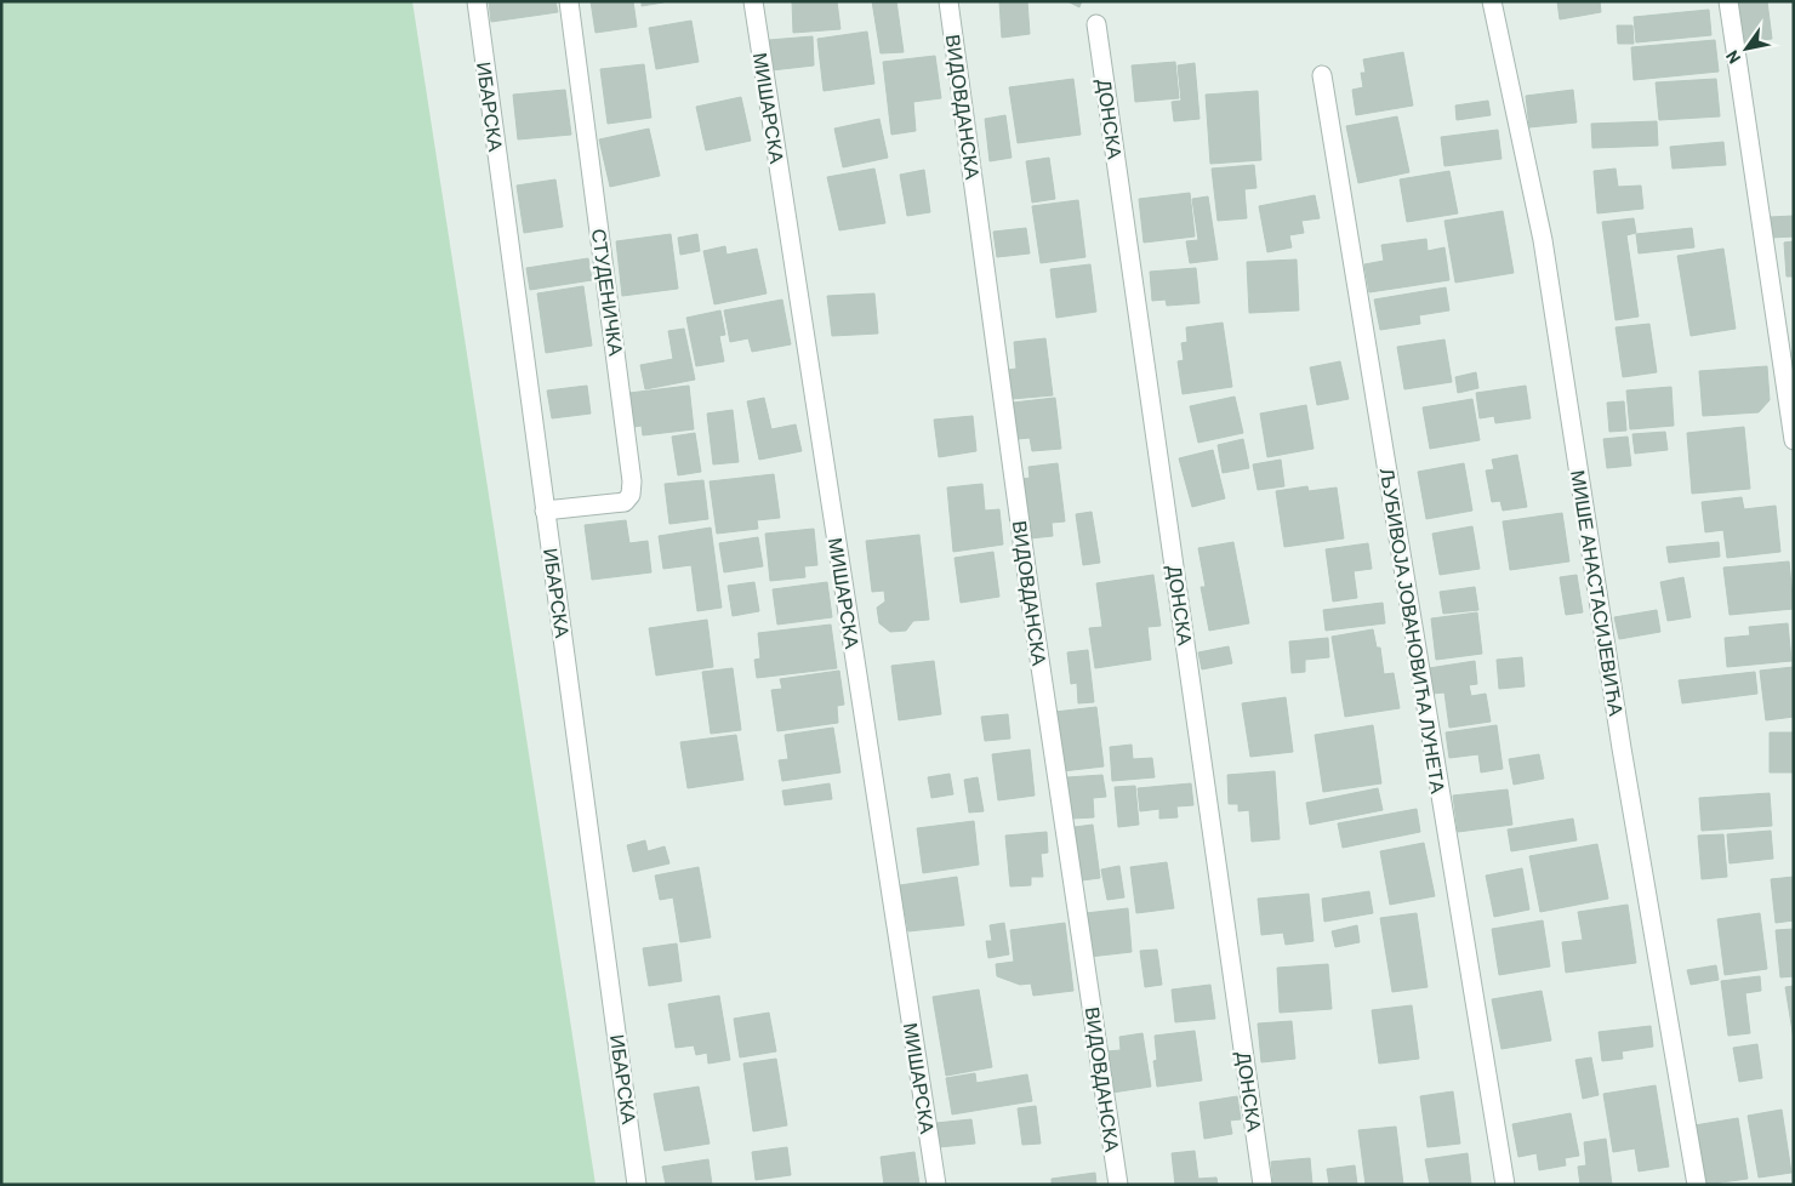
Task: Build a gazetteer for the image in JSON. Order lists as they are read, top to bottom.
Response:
{
  "streets": {
    "street": [
      "ИБАРСКА",
      "ВИДОВДАНСКА",
      "МИШАРСКА",
      "ДОНСКА",
      "СТУДЕНИЧКА",
      "МИШЕ АНАСТАСИЈЕВИЋА",
      "ЉУБИВОЈА ЈОВАНОВИЋА ЛУНЕТА"
    ]
  },
  "crossings": [
    ["ИБАРСКА", "СТУДЕНИЧКА"]
  ],
  "north": "bottom left"
}
